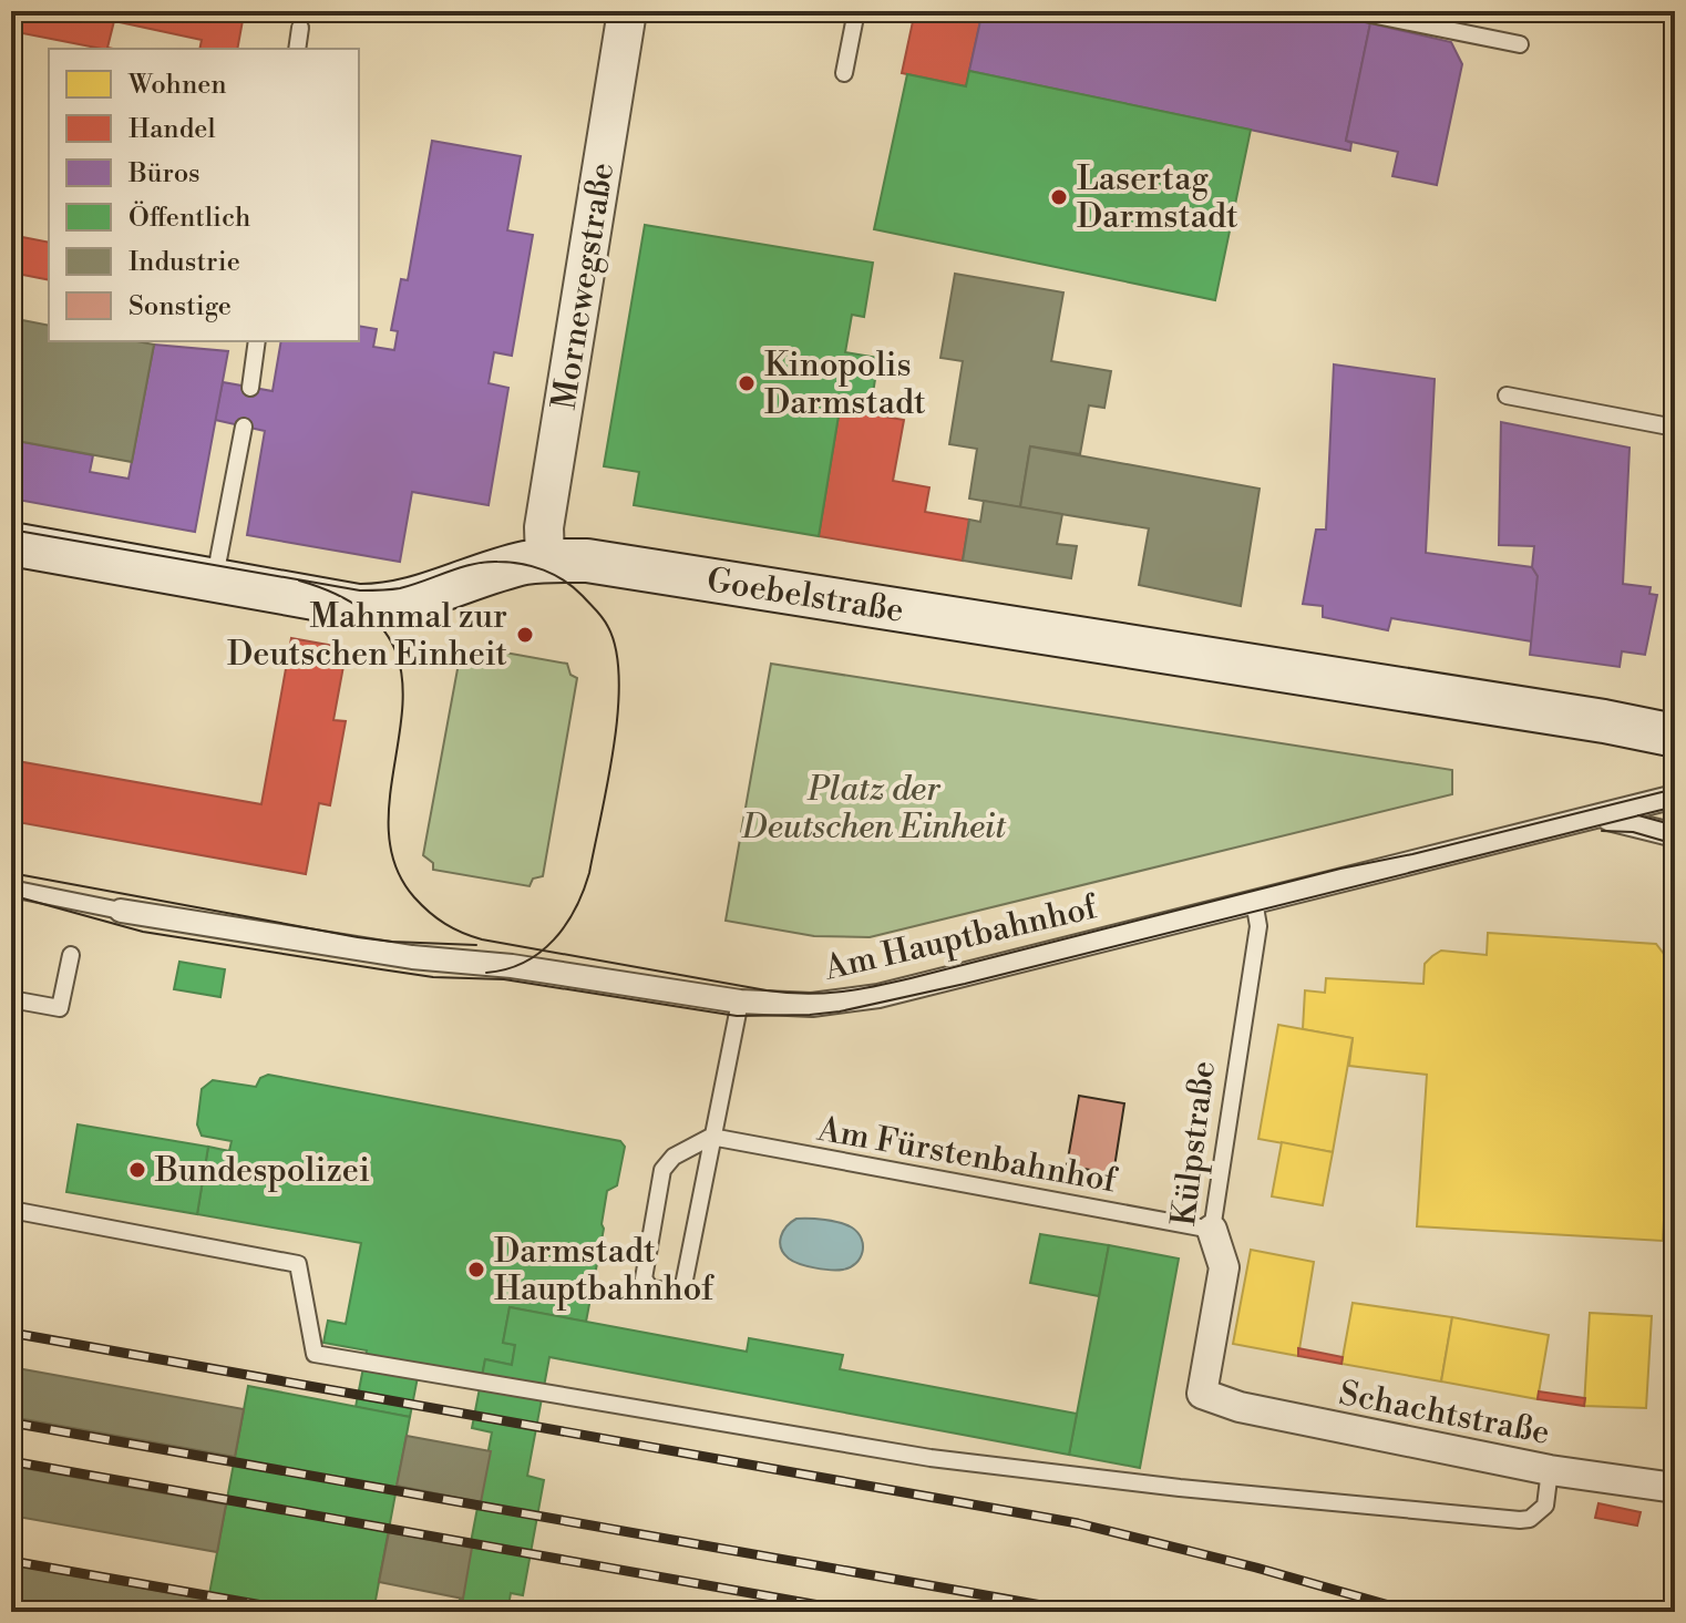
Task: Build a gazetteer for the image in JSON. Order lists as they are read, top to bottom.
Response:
{
  "streets": {
    "main road": ["Goebelstraße"],
    "street": [
      "Mornewegstraße",
      "Am Hauptbahnhof",
      "Külpstraße",
      "Schachtstraße"
    ],
    "lane": ["Am Fürstenbahnhof"]
  },
  "crossings": [
    ["Mornewegstraße", "Goebelstraße"],
    ["Am Hauptbahnhof", "Külpstraße"],
    ["Külpstraße", "Am Fürstenbahnhof"],
    ["Külpstraße", "Schachtstraße"]
  ],
  "parks": ["Platz der Deutschen Einheit"],
  "places": [
    "Lasertag Darmstadt",
    "Kinopolis Darmstadt",
    "Mahnmal zur Deutschen Einheit",
    "Bundespolizei",
    "Darmstadt Hauptbahnhof"
  ],
  "legend": [
    "Wohnen",
    "Handel",
    "Büros",
    "Öffentlich",
    "Industrie",
    "Sonstige"
  ]
}
